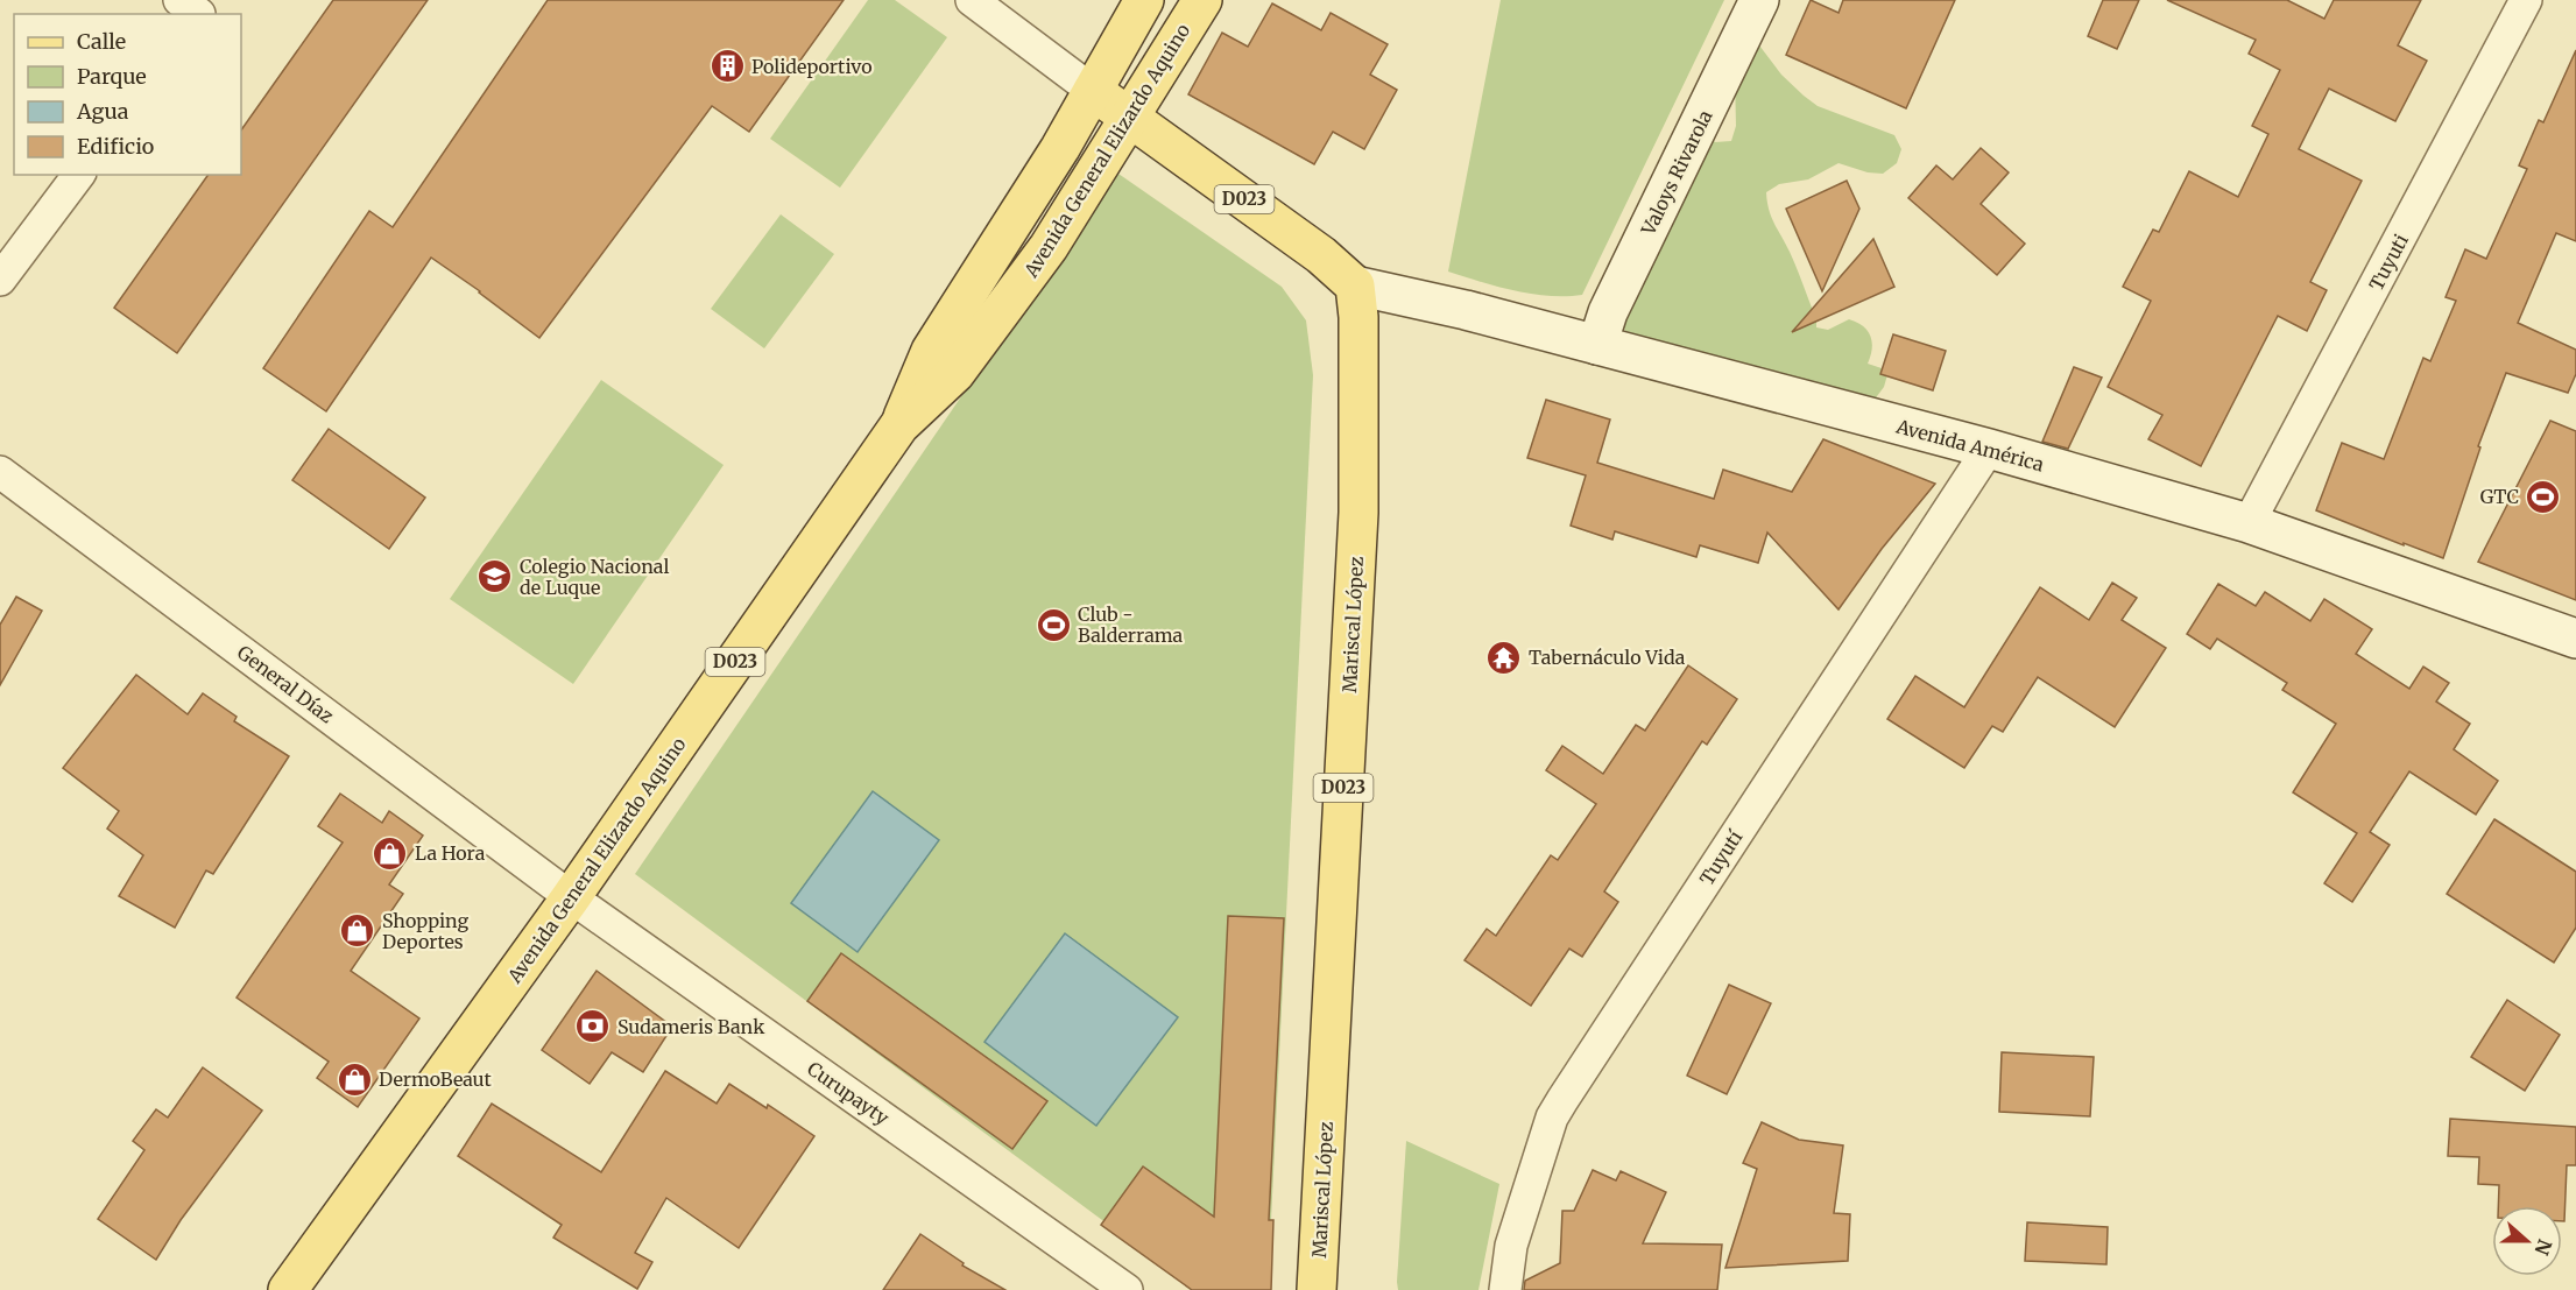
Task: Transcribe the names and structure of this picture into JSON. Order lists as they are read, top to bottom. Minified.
{"streets":{"main road":["Avenida General Elizardo Aquino","Valoys Rivarola","D023","Avenida América","Mariscal López"],"street":["Tuyuti","General Díaz","Tuyutí","Curupayty"]},"crossings":[["Avenida General Elizardo Aquino","D023"],["Avenida General Elizardo Aquino","General Díaz"],["Avenida General Elizardo Aquino","Curupayty"],["Valoys Rivarola","Avenida América"],["D023","Avenida América"],["D023","Mariscal López"],["Tuyuti","Avenida América"],["Avenida América","Mariscal López"],["Avenida América","Tuyutí"],["General Díaz","Curupayty"]],"places":{"building":["Polideportivo"],"sports":["GTC","Club - Balderrama"],"school or university":["Colegio Nacional de Luque"],"temple":["Tabernáculo Vida"],"shop":["La Hora","Shopping Deportes","DermoBeaut"],"bank":["Sudameris Bank"]},"legend":["Calle","Parque","Agua","Edificio"],"north":"right"}
